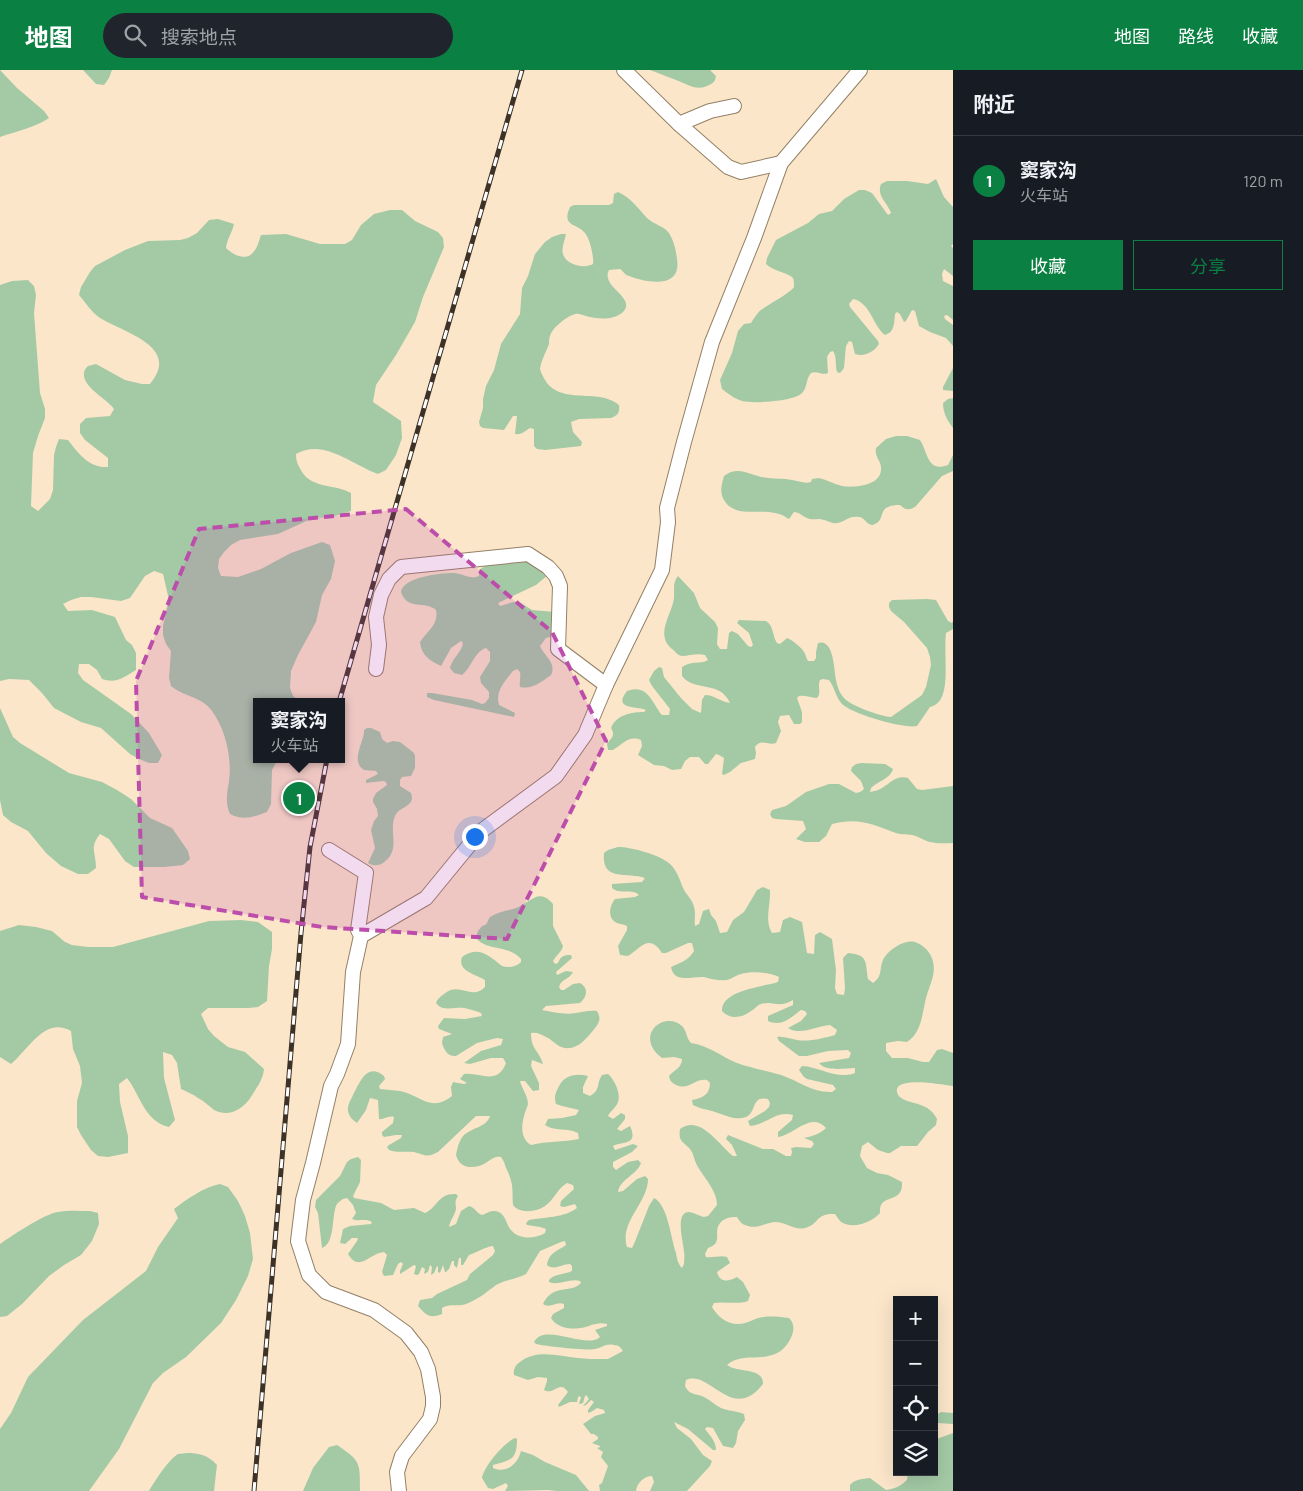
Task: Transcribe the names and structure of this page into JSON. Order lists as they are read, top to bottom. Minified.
{"page":{"header":"地图","search":"搜索地点","nav":["地图","路线","收藏"],"heading":"附近","list":[{"mark":"1","name":"窦家沟","note":"火车站","value":"120 m"}],"buttons":["收藏","分享"],"popup":["窦家沟","火车站"],"pins":"1","map_buttons":["+","−"]}}
